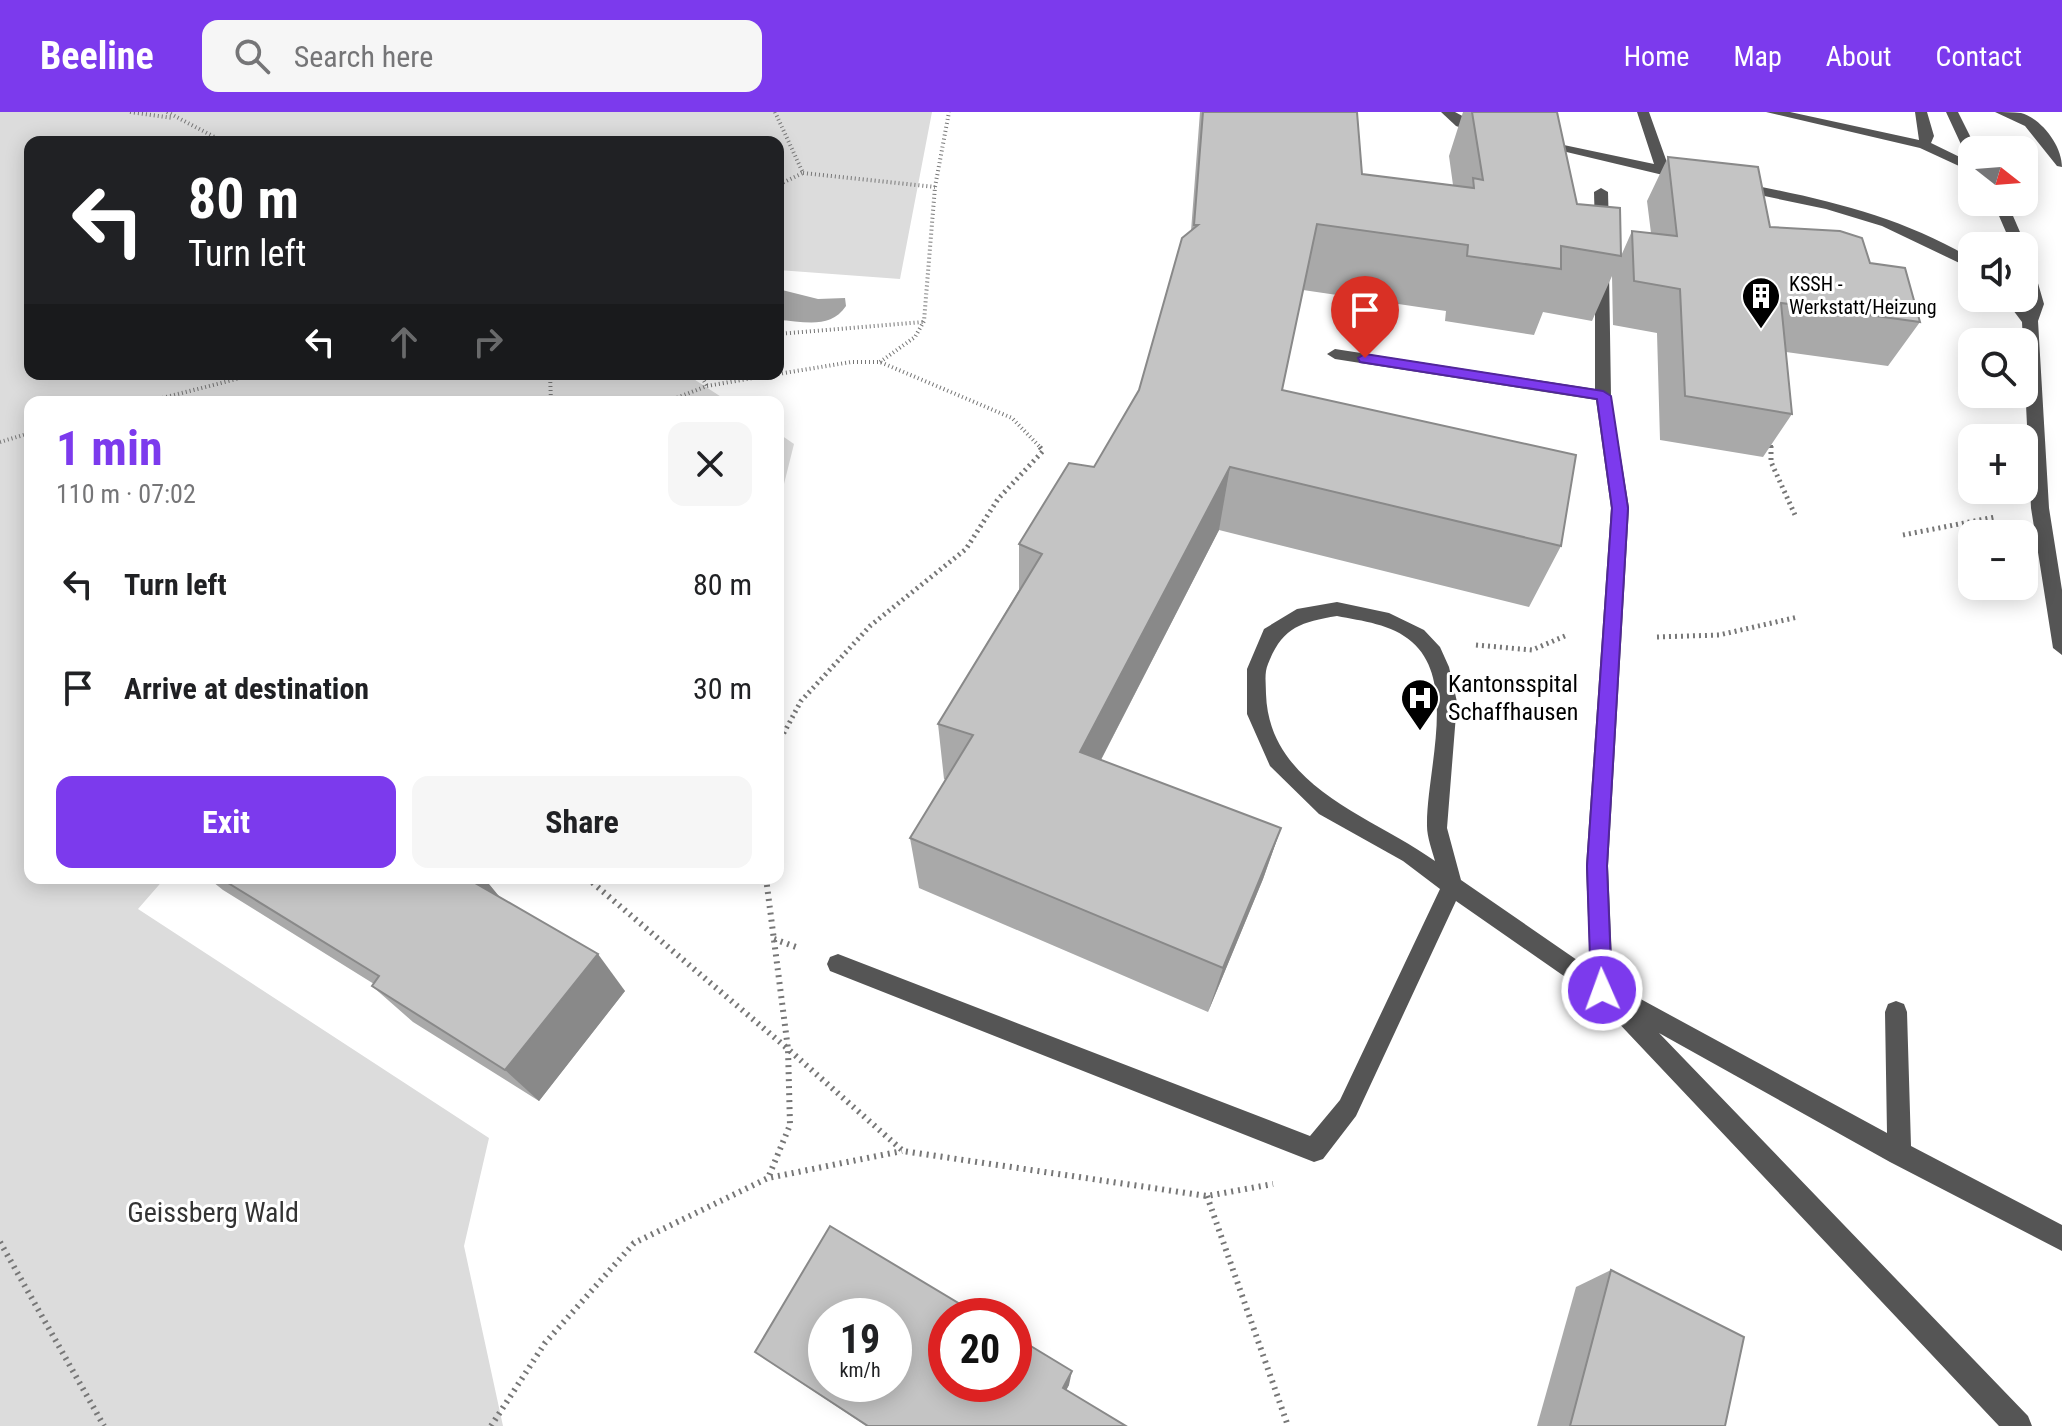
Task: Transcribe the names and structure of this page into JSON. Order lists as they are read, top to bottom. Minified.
{"parks":["Geissberg Wald"],"places":{"building":["KSSH - Werkstatt/Heizung"],"hospital":["Kantonsspital Schaffhausen"]},"north":"right","page":{"header":"Beeline","search":"Search here","nav":["Home","Map","About","Contact"],"map_buttons":["+","−"],"turn":["80 m","Turn left"],"heading":["1 min","110 m · 07:02"],"list":[{"name":"Turn left","value":"80 m"},{"name":"Arrive at destination","value":"30 m"}],"buttons":["Exit","Share"],"speed":"19 km/h","limit":"20"}}
